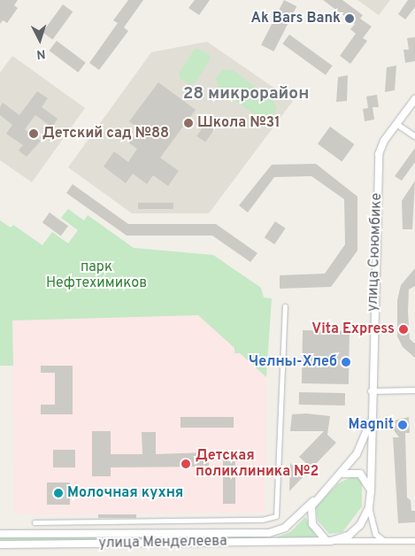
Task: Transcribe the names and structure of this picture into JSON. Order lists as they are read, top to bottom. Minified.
{"streets":{"street":["улица Сююмбике","улица Менделеева"]},"crossings":[["улица Сююмбике","улица Менделеева"]],"districts":["28 микрорайон"],"parks":["парк Нефтехимиков"],"places":["Ak Bars Bank","Школа №31","Детский сад №88","Vita Express","Челны-Хлеб","Magnit","Детская поликлиника №2","Молочная кухня"],"north":"bottom"}
